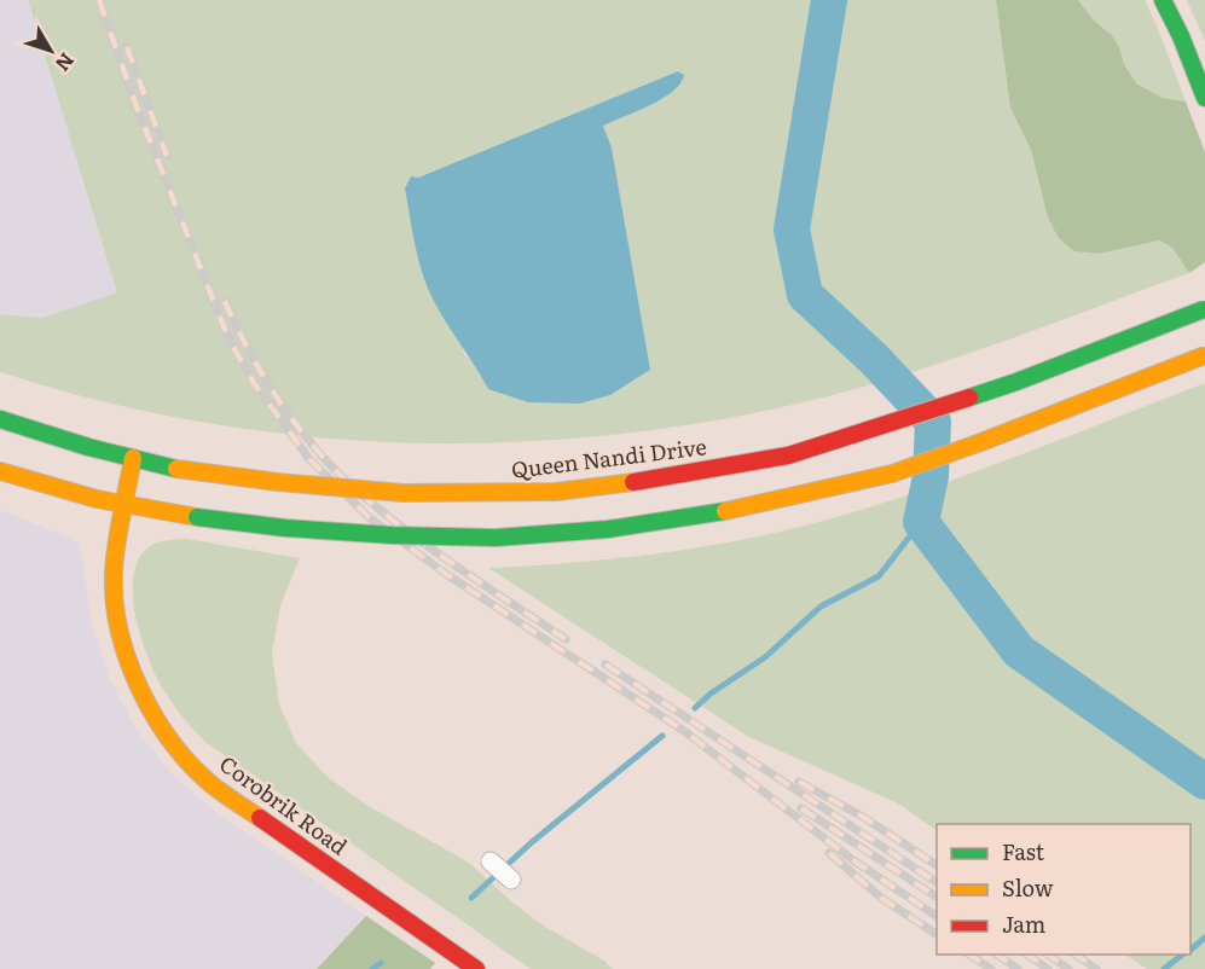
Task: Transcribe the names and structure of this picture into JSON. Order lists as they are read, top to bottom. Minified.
{"streets":{"main road":["Queen Nandi Drive","Corobrik Road"]},"crossings":[["Queen Nandi Drive","Corobrik Road"]],"legend":["Fast","Slow","Jam"],"north":"bottom right"}
